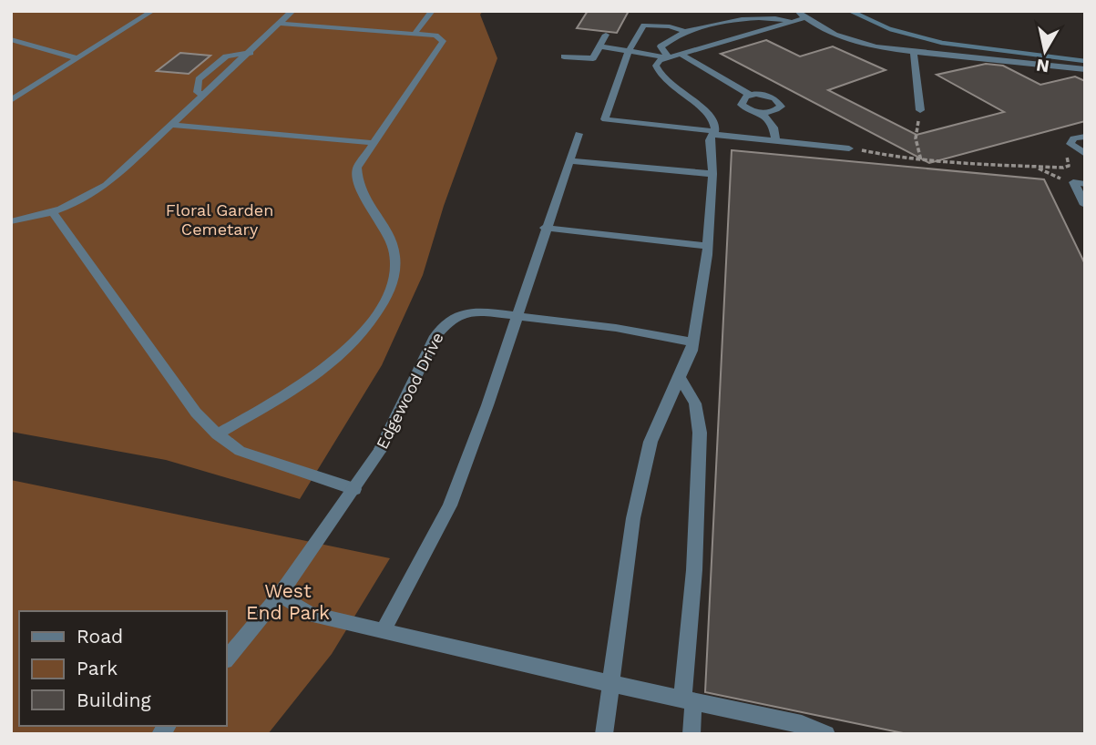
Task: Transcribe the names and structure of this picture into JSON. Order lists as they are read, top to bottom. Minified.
{"streets":{"street":["Edgewood Drive"]},"parks":["Floral Garden Cemetary","West End Park"],"legend":["Road","Park","Building"],"north":"bottom"}
